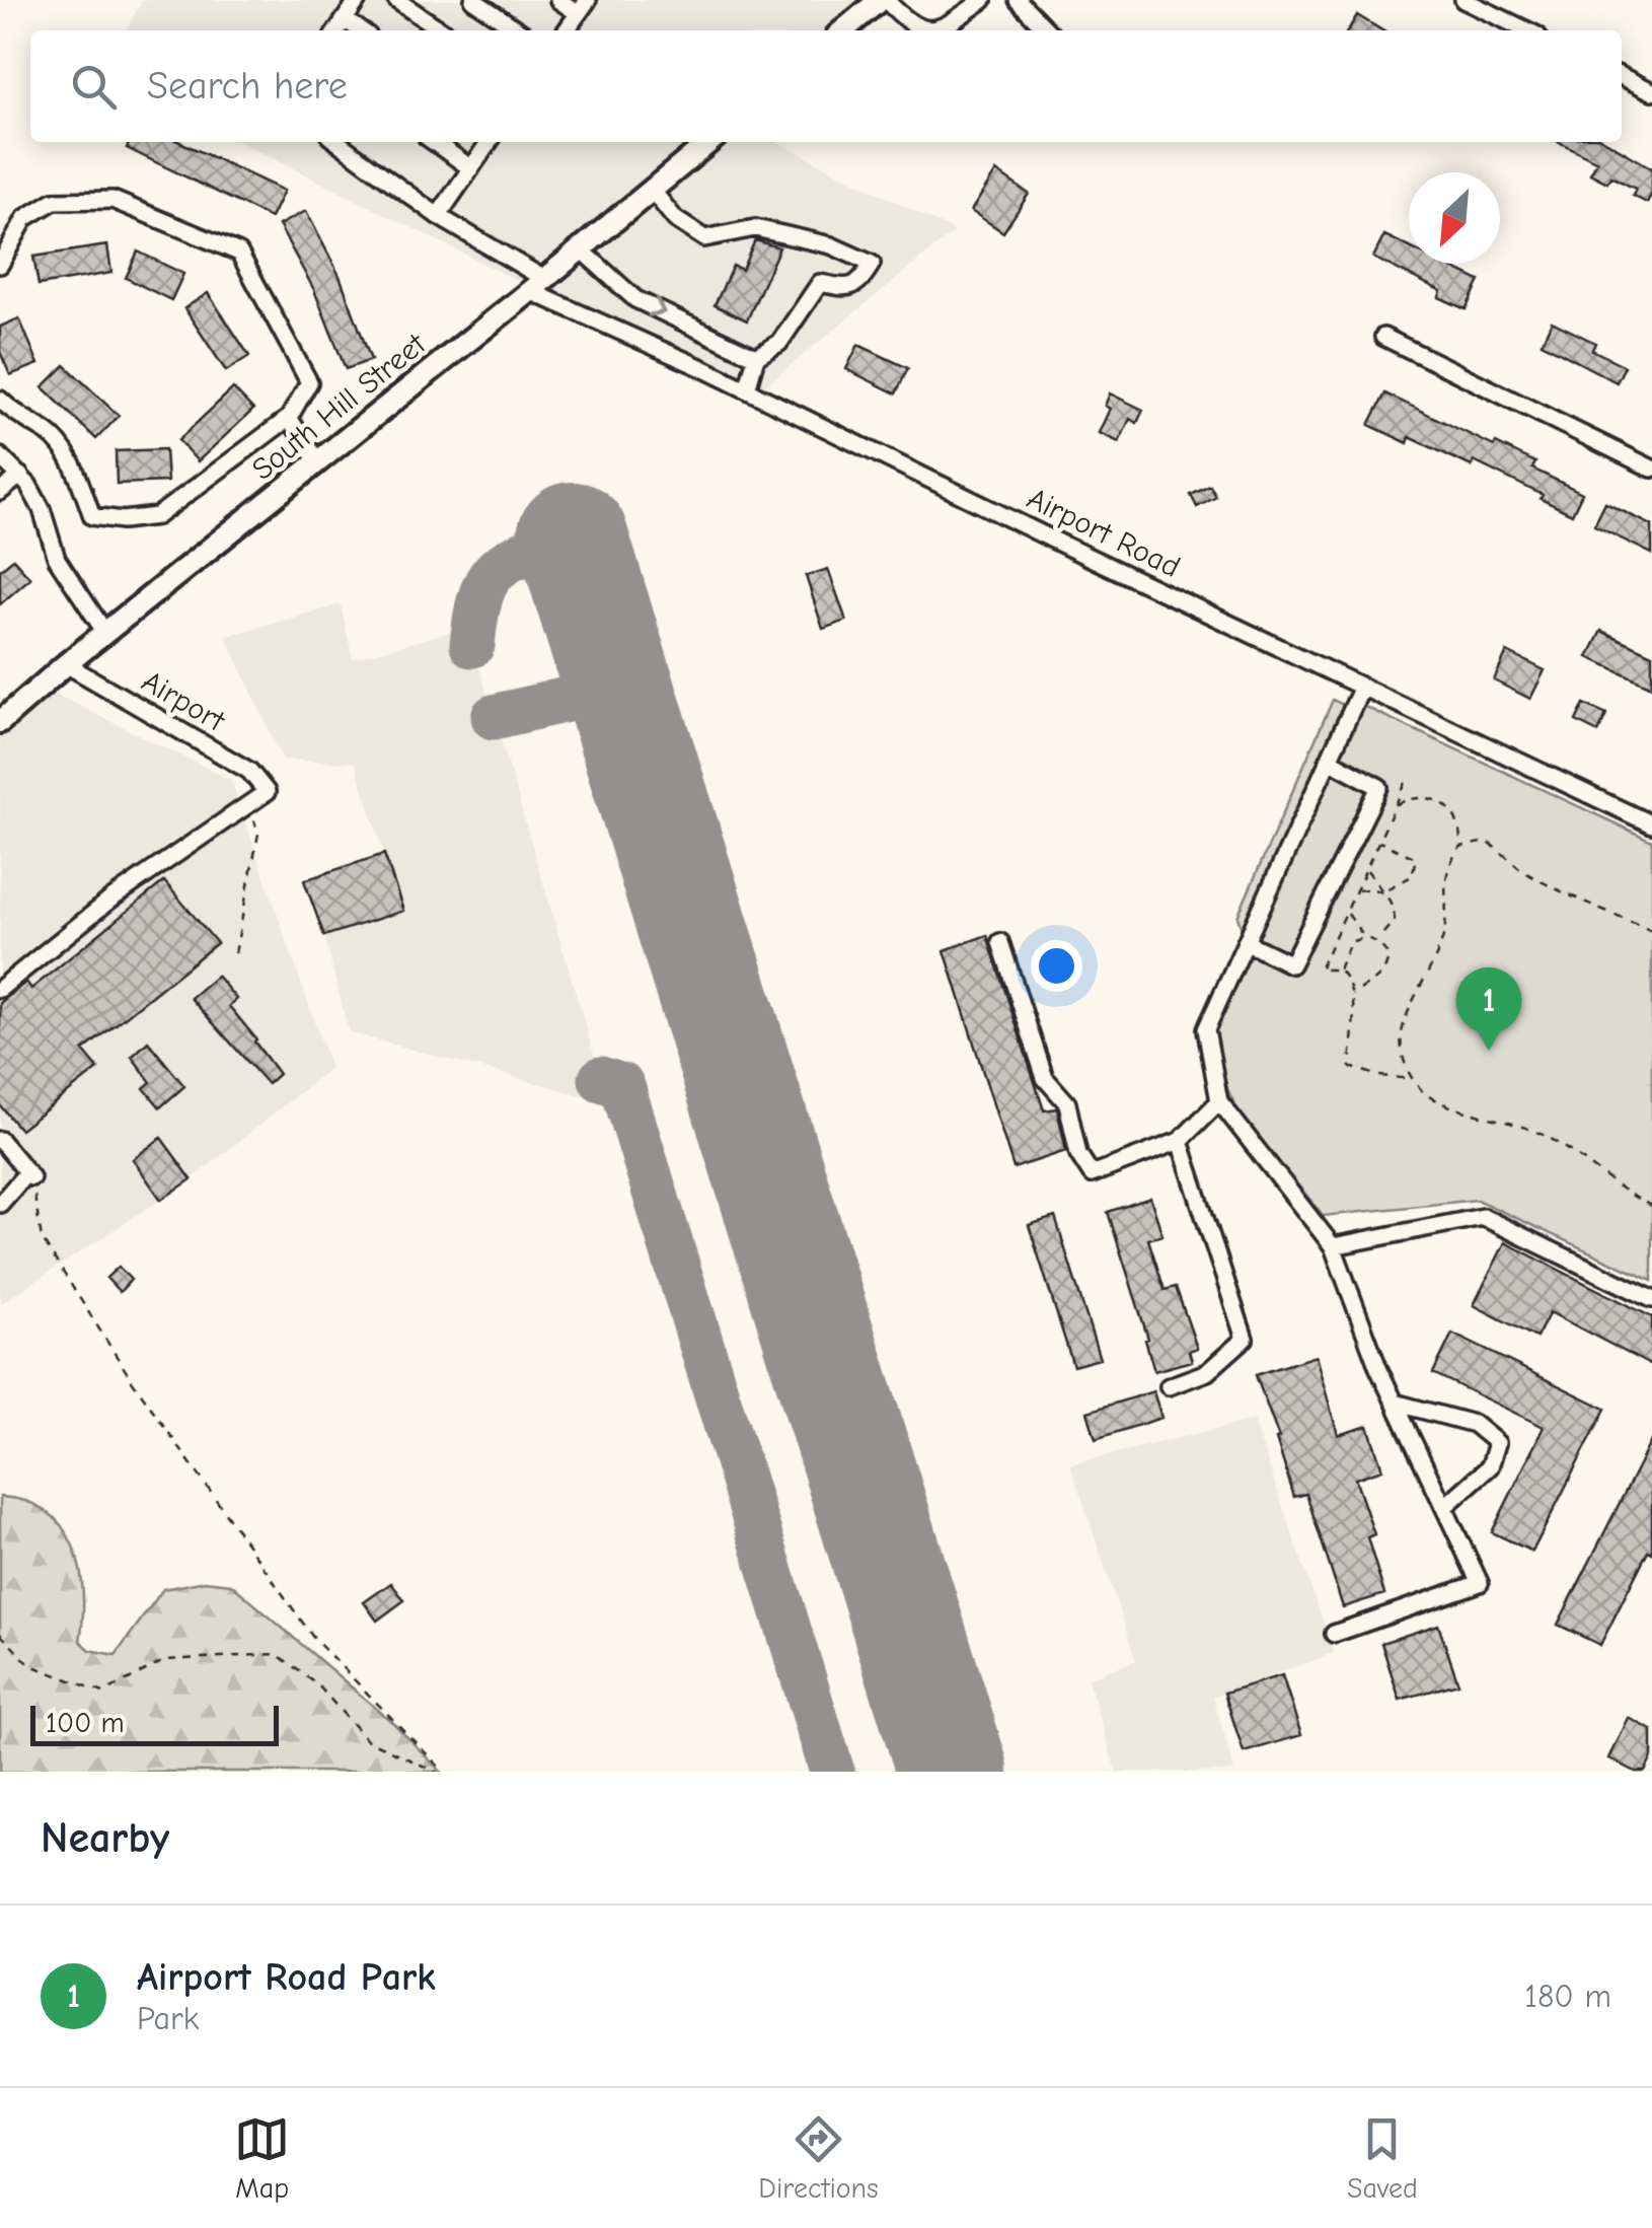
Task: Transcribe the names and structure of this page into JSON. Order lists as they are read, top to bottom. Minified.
{"streets":{"main road":["South Hill Street"],"street":["Airport Road","Airport"]},"crossings":[["South Hill Street","Airport Road"],["South Hill Street","Airport"]],"scale_bar":"100 m","north":"bottom left","page":{"search":"Search here","pins":"1","scale":"100 m","heading":"Nearby","list":[{"mark":"1","name":"Airport Road Park","note":"Park","value":"180 m"}],"nav":["Map","Directions","Saved"]}}
